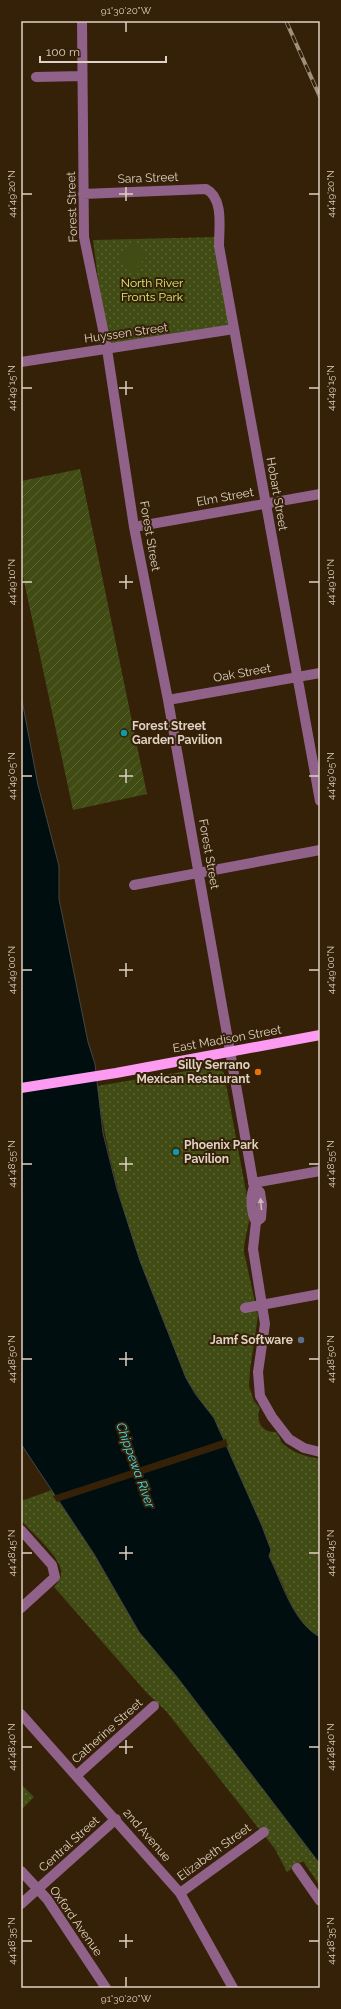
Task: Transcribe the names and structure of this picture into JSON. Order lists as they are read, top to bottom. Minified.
{"streets":{"main road":["East Madison Street"],"street":["Sara Street","Forest Street","Huyssen Street","Hobart Street","Elm Street","Oak Street","Catherine Street","2nd Avenue","Central Street","Elizabeth Street","Oxford Avenue"]},"crossings":[["Sara Street","Forest Street"],["Sara Street","Hobart Street"],["Forest Street","Huyssen Street"],["Forest Street","Elm Street"],["Forest Street","Oak Street"],["Forest Street","East Madison Street"],["Huyssen Street","Hobart Street"],["Hobart Street","Elm Street"],["Hobart Street","Oak Street"],["Catherine Street","2nd Avenue"],["2nd Avenue","Central Street"],["2nd Avenue","Elizabeth Street"],["Central Street","Oxford Avenue"]],"water":["Chippewa River"],"parks":["North River Fronts Park"],"places":["Forest Street Garden Pavilion","Silly Serrano Mexican Restaurant","Phoenix Park Pavilion","Jamf Software"],"scale_bar":"100 m","coordinates":["91°30'20\"W","44°49'20\"N","44°49'15\"N","44°49'10\"N","44°49'05\"N","44°49'00\"N","44°48'55\"N","44°48'50\"N","44°48'45\"N","44°48'40\"N","44°48'35\"N"]}
